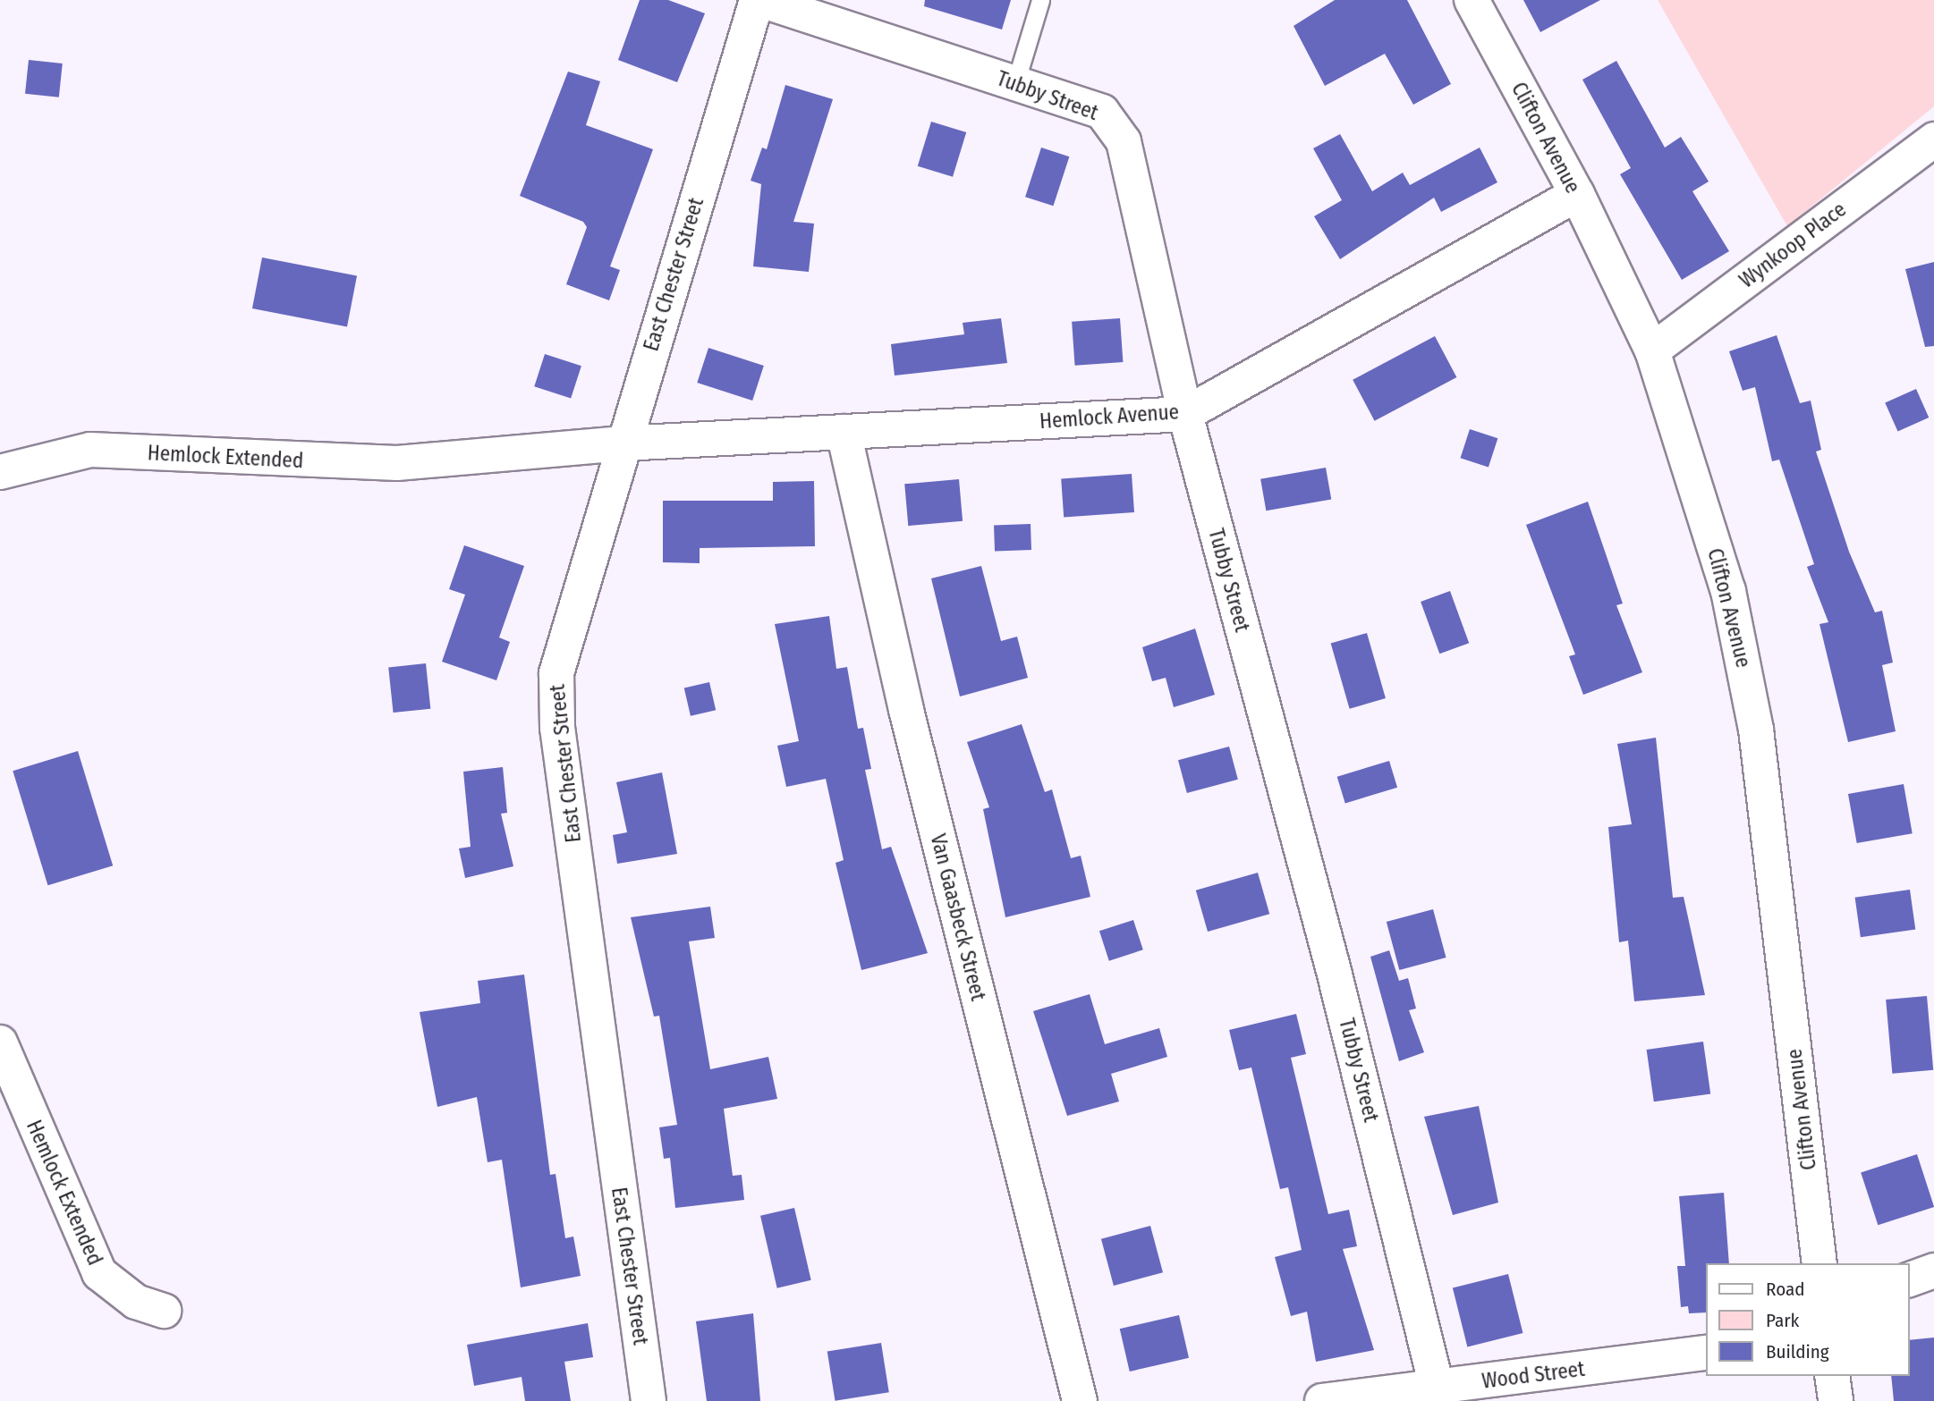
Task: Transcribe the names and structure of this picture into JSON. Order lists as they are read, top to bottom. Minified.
{"streets":{"street":["Tubby Street","Clifton Avenue","Wynkoop Place","East Chester Street","Hemlock Avenue","Hemlock Extended","Van Gaasbeck Street","Wood Street"]},"crossings":[["Tubby Street","East Chester Street"],["Tubby Street","Hemlock Avenue"],["Tubby Street","Wood Street"],["Clifton Avenue","Wynkoop Place"],["Clifton Avenue","Hemlock Avenue"],["East Chester Street","Hemlock Avenue"],["East Chester Street","Hemlock Extended"],["Hemlock Avenue","Hemlock Extended"],["Hemlock Avenue","Van Gaasbeck Street"]],"legend":["Road","Park","Building"]}
